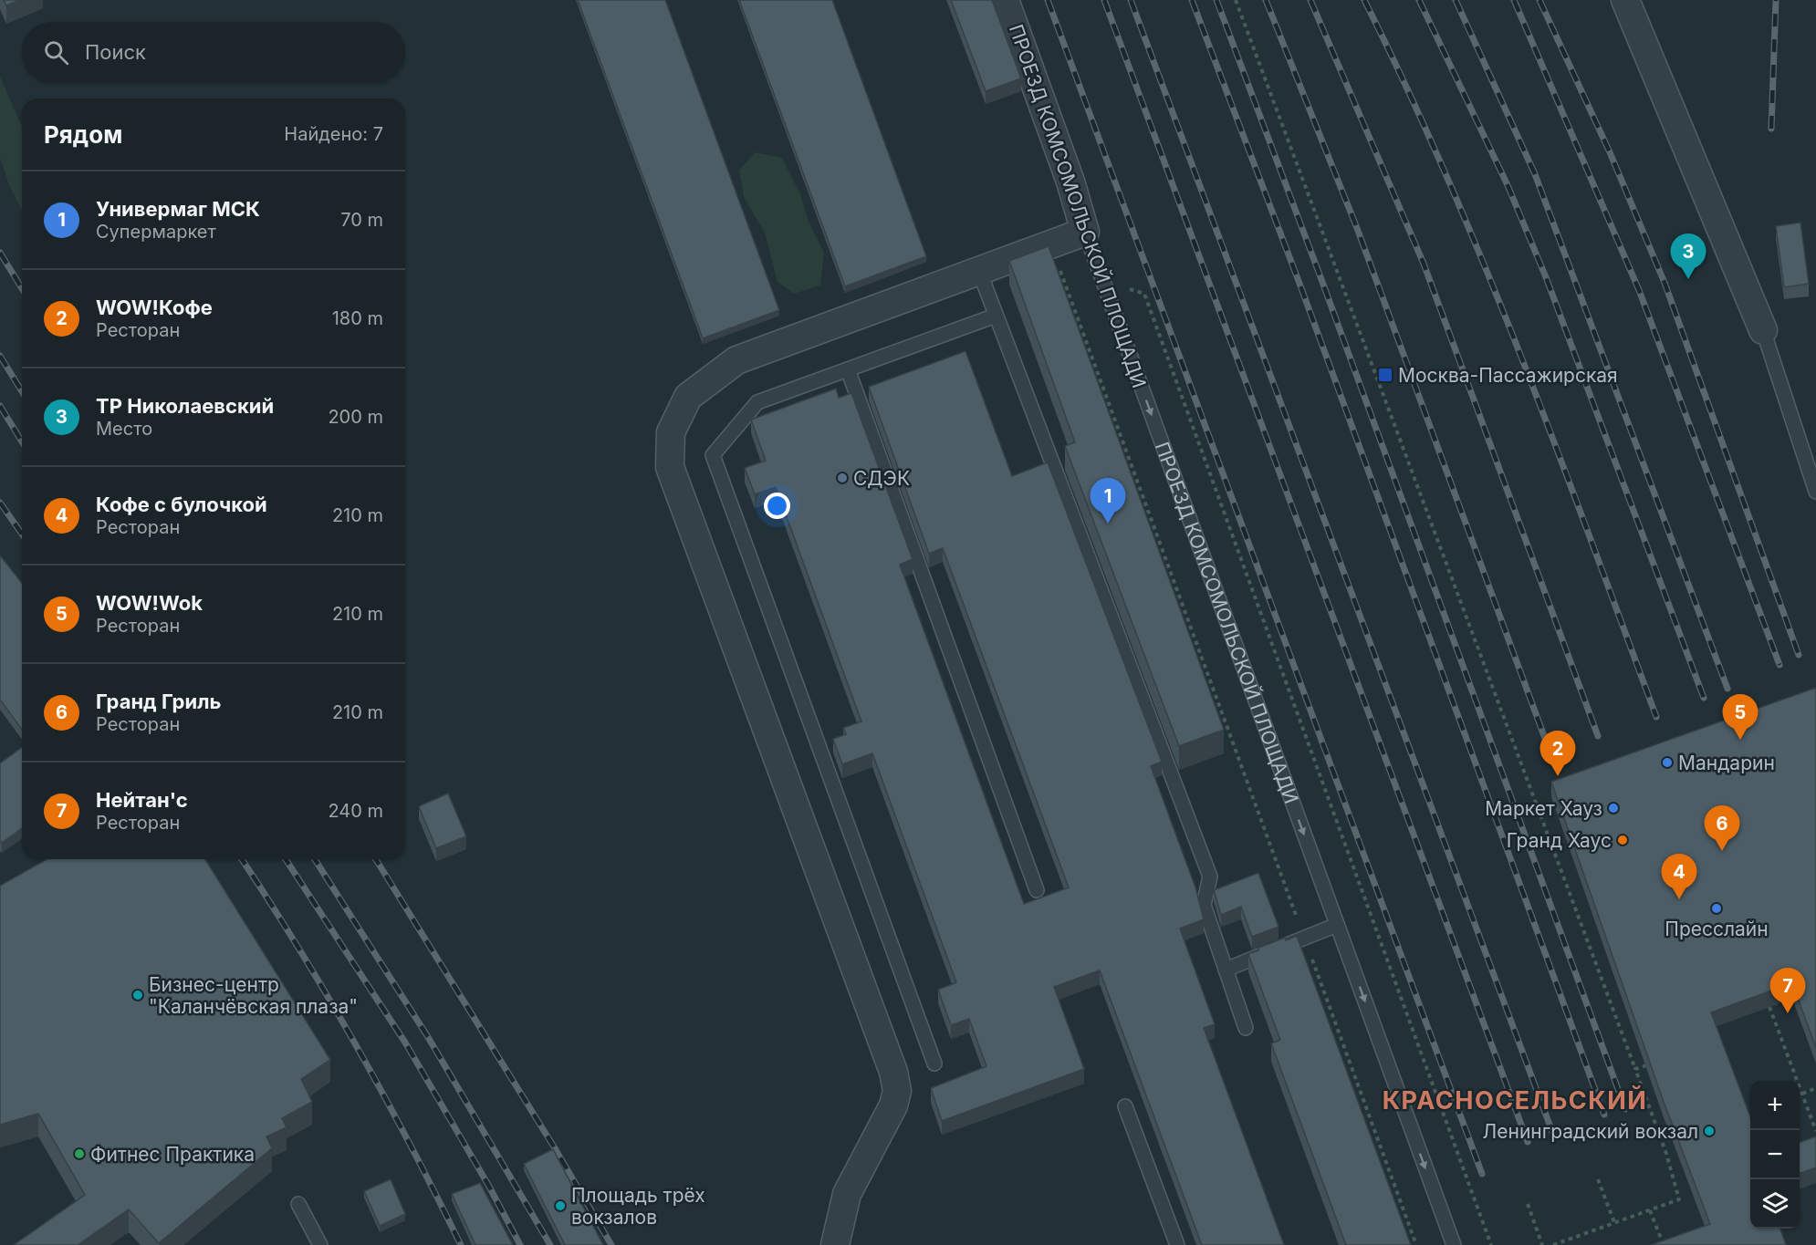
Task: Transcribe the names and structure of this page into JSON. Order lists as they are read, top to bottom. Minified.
{"streets":{"street":["ПРОЕЗД КОМСОМОЛЬСКОЙ ПЛОЩАДИ"]},"one_way":["ПРОЕЗД КОМСОМОЛЬСКОЙ ПЛОЩАДИ"],"districts":["КРАСНОСЕЛЬСКИЙ"],"places":{"transit":["Москва-Пассажирская"],"other":["СДЭК","Мандарин","Маркет Хауз","Гранд Хаус","Пресслайн","Бизнес-центр \"Каланчёвская плаза\"","Ленинградский вокзал","Фитнес Практика","Площадь трёх вокзалов"]},"page":{"search":"Поиск","heading":["Рядом","Найдено: 7"],"list":[{"mark":"1","name":"Универмаг МСК","note":"Супермаркет","value":"70 m"},{"mark":"2","name":"WOW!Кофе","note":"Ресторан","value":"180 m"},{"mark":"3","name":"ТР Николаевский","note":"Место","value":"200 m"},{"mark":"4","name":"Кофе с булочкой","note":"Ресторан","value":"210 m"},{"mark":"5","name":"WOW!Wok","note":"Ресторан","value":"210 m"},{"mark":"6","name":"Гранд Гриль","note":"Ресторан","value":"210 m"},{"mark":"7","name":"Нейтан'с","note":"Ресторан","value":"240 m"}],"pins":["3","1","5","2","6","4","7"],"map_buttons":["+","−"]}}
